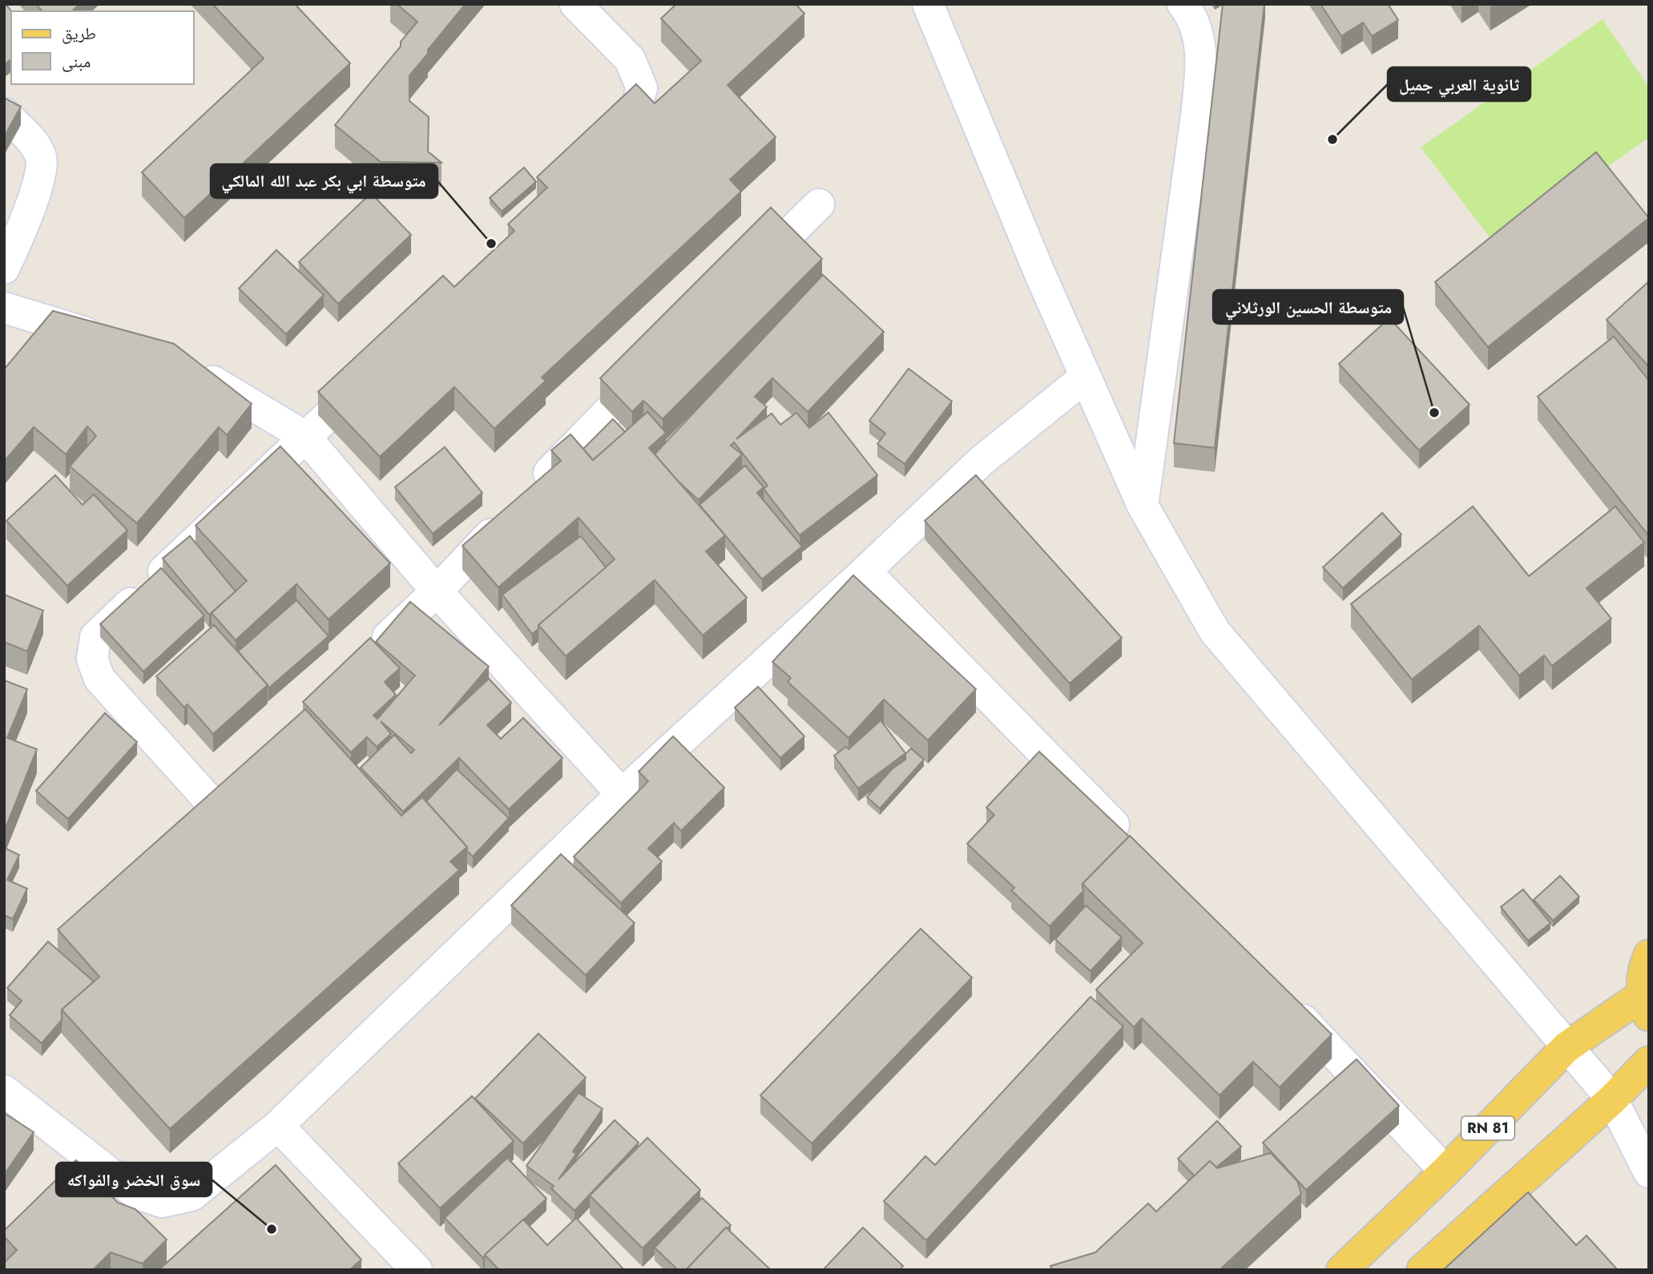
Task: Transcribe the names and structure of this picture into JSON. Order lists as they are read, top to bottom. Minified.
{"streets":{"main road":["RN 81"]},"places":["ثانوية العربي جميل","متوسطة ابي بكر عبد الله المالكي","متوسطة الحسين الورثلاني","سوق الخضر والفواكه"],"legend":["طريق","مبنى"]}
